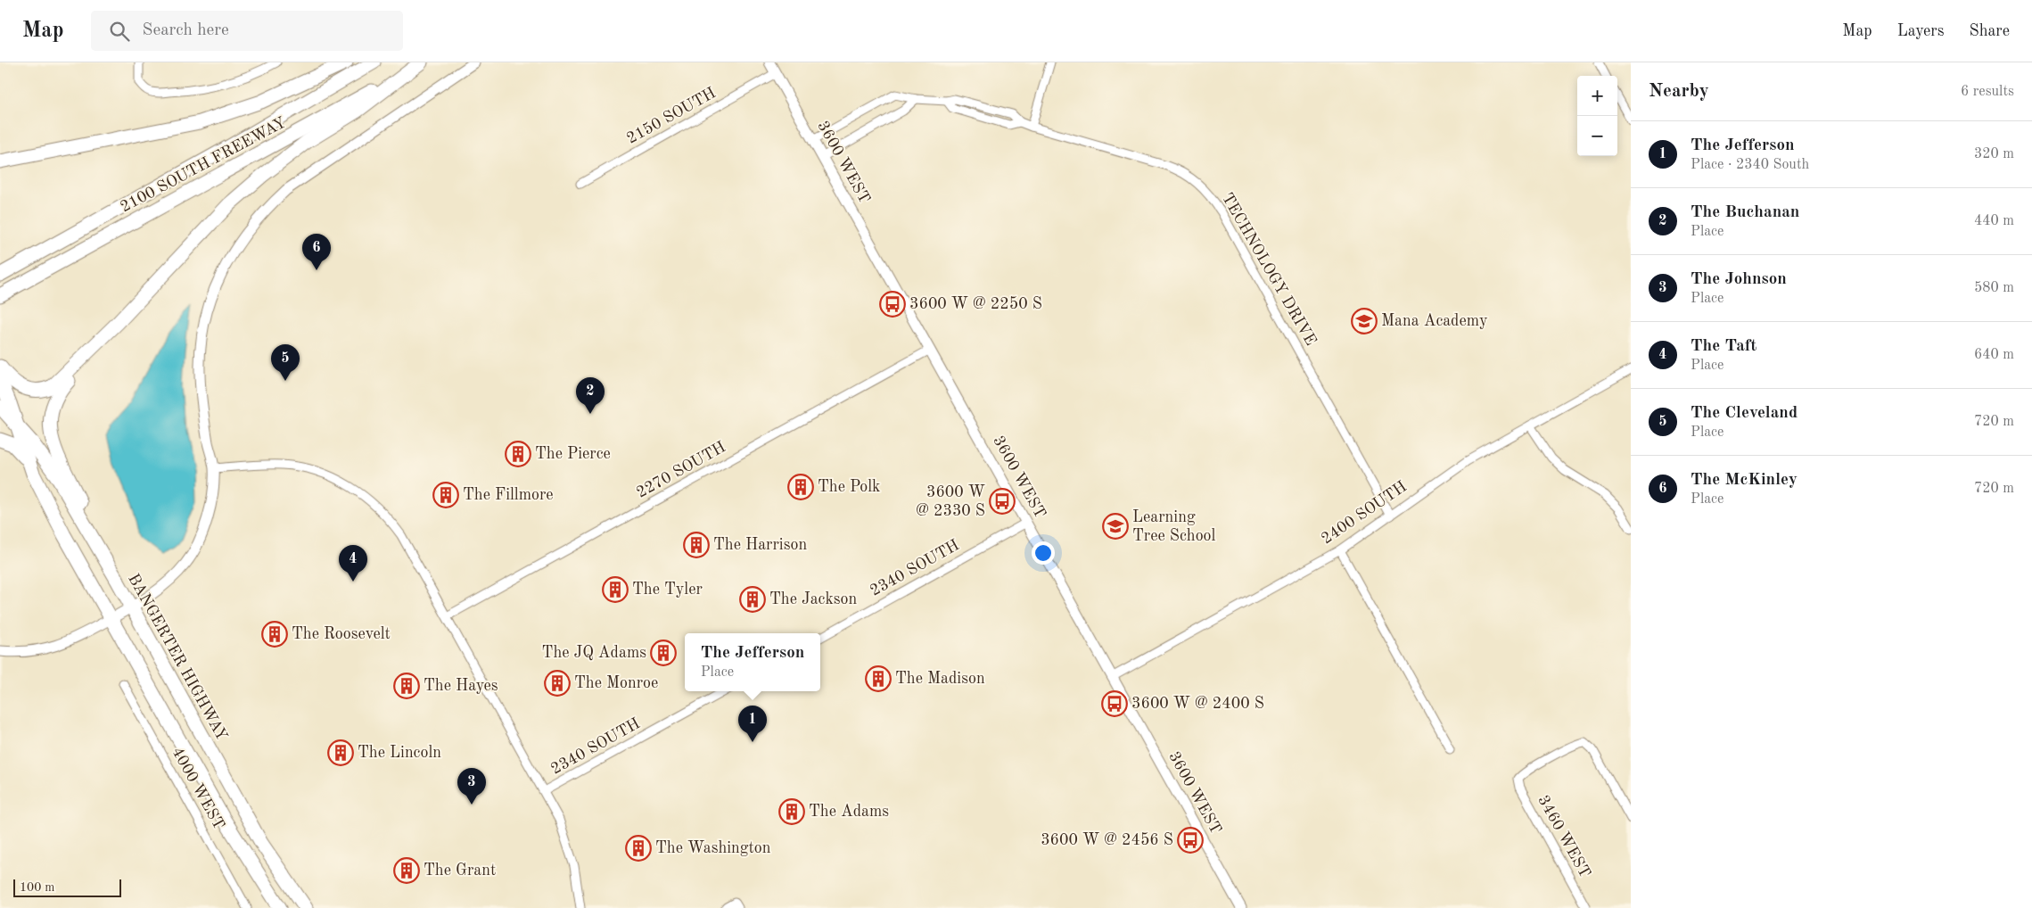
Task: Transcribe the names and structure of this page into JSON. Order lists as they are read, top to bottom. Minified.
{"streets":{"highway":["2100 SOUTH FREEWAY","BANGERTER HIGHWAY"],"street":["2150 SOUTH","3600 WEST","TECHNOLOGY DRIVE","2270 SOUTH","2400 SOUTH","2340 SOUTH","4000 WEST","3460 WEST"]},"crossings":[["2150 SOUTH","3600 WEST"],["3600 WEST","TECHNOLOGY DRIVE"],["3600 WEST","2270 SOUTH"],["3600 WEST","2400 SOUTH"],["3600 WEST","2340 SOUTH"],["TECHNOLOGY DRIVE","2400 SOUTH"]],"places":{"bus stop":["3600 W @ 2250 S","3600 W @ 2330 S","3600 W @ 2400 S","3600 W @ 2456 S"],"school or university":["Mana Academy","Learning Tree School"],"building":["The Pierce","The Polk","The Fillmore","The Harrison","The Tyler","The Jackson","The Roosevelt","The JQ Adams","The Madison","The Monroe","The Hayes","The Lincoln","The Adams","The Washington","The Grant"]},"scale_bar":"100 m","page":{"header":"Map","search":"Search here","nav":["Map","Layers","Share"],"heading":["Nearby","6 results"],"map_buttons":["+","−"],"list":[{"mark":"1","name":"The Jefferson","note":"Place · 2340 South","value":"320 m"},{"mark":"2","name":"The Buchanan","note":"Place","value":"440 m"},{"mark":"3","name":"The Johnson","note":"Place","value":"580 m"},{"mark":"4","name":"The Taft","note":"Place","value":"640 m"},{"mark":"5","name":"The Cleveland","note":"Place","value":"720 m"},{"mark":"6","name":"The McKinley","note":"Place","value":"720 m"}],"pins":["6","5","2","4","1","3"],"popup":["The Jefferson","Place"],"scale":"100 m"}}
